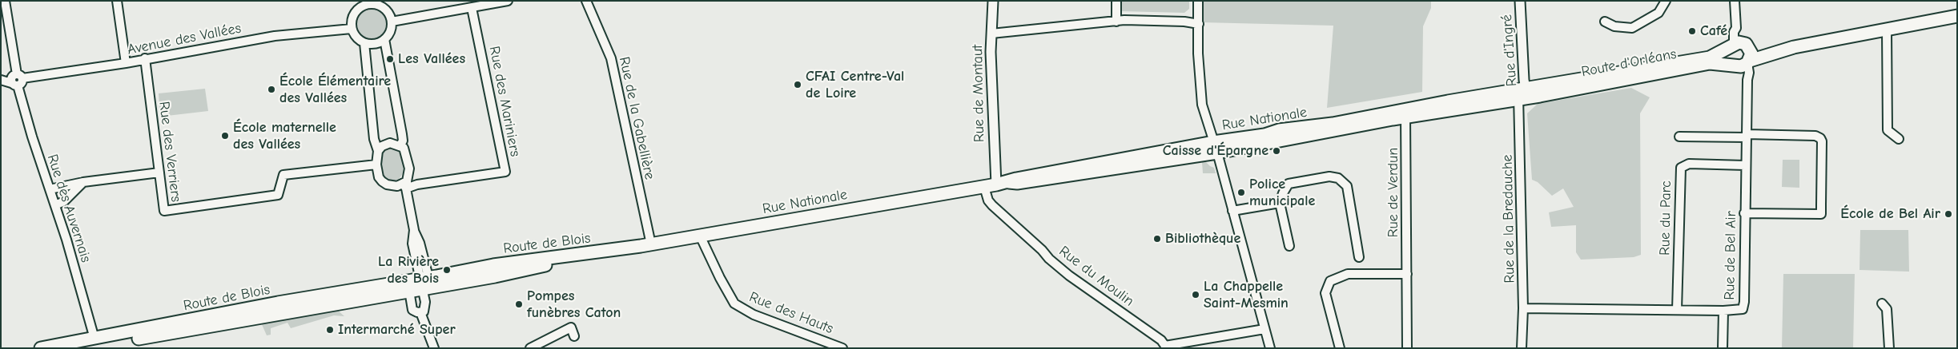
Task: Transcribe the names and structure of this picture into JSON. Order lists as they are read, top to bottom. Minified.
{"streets":{"main road":["Route d'Orléans","Rue Nationale","Route de Blois"],"street":["Avenue des Vallées","Rue d'Ingré","Rue de Montaut","Rue des Mariniers","Rue de la Gabellière","Rue des Verriers","Rue de Verdun","Rue des Auvernais","Rue du Parc","Rue de la Bredauche","Rue de Bel Air","Rue du Moulin","Rue des Hauts"]},"crossings":[["Avenue des Vallées","Rue des Verriers"],["Avenue des Vallées","Rue des Auvernais"],["Rue d'Ingré","Route d'Orléans"],["Rue d'Ingré","Rue Nationale"],["Rue d'Ingré","Rue de la Bredauche"],["Route d'Orléans","Rue Nationale"],["Route d'Orléans","Rue de la Bredauche"],["Route d'Orléans","Rue de Bel Air"],["Rue de Montaut","Rue Nationale"],["Rue de Montaut","Rue du Moulin"],["Rue des Mariniers","Rue des Verriers"],["Rue de la Gabellière","Rue Nationale"],["Rue Nationale","Rue de Verdun"],["Rue Nationale","Rue de la Bredauche"],["Rue Nationale","Route de Blois"],["Rue Nationale","Rue du Moulin"],["Rue Nationale","Rue des Hauts"],["Rue des Auvernais","Route de Blois"],["Rue du Parc","Rue de Bel Air"],["Rue de la Bredauche","Rue de Bel Air"]],"places":["Café","Les Vallées","CFAI Centre-Val de Loire","École Élémentaire des Vallées","École maternelle des Vallées","Caisse d'Épargne","Police municipale","École de Bel Air","Bibliothèque","La Rivière des Bois","La Chappelle Saint-Mesmin","Pompes funèbres Caton","Intermarché Super"]}
